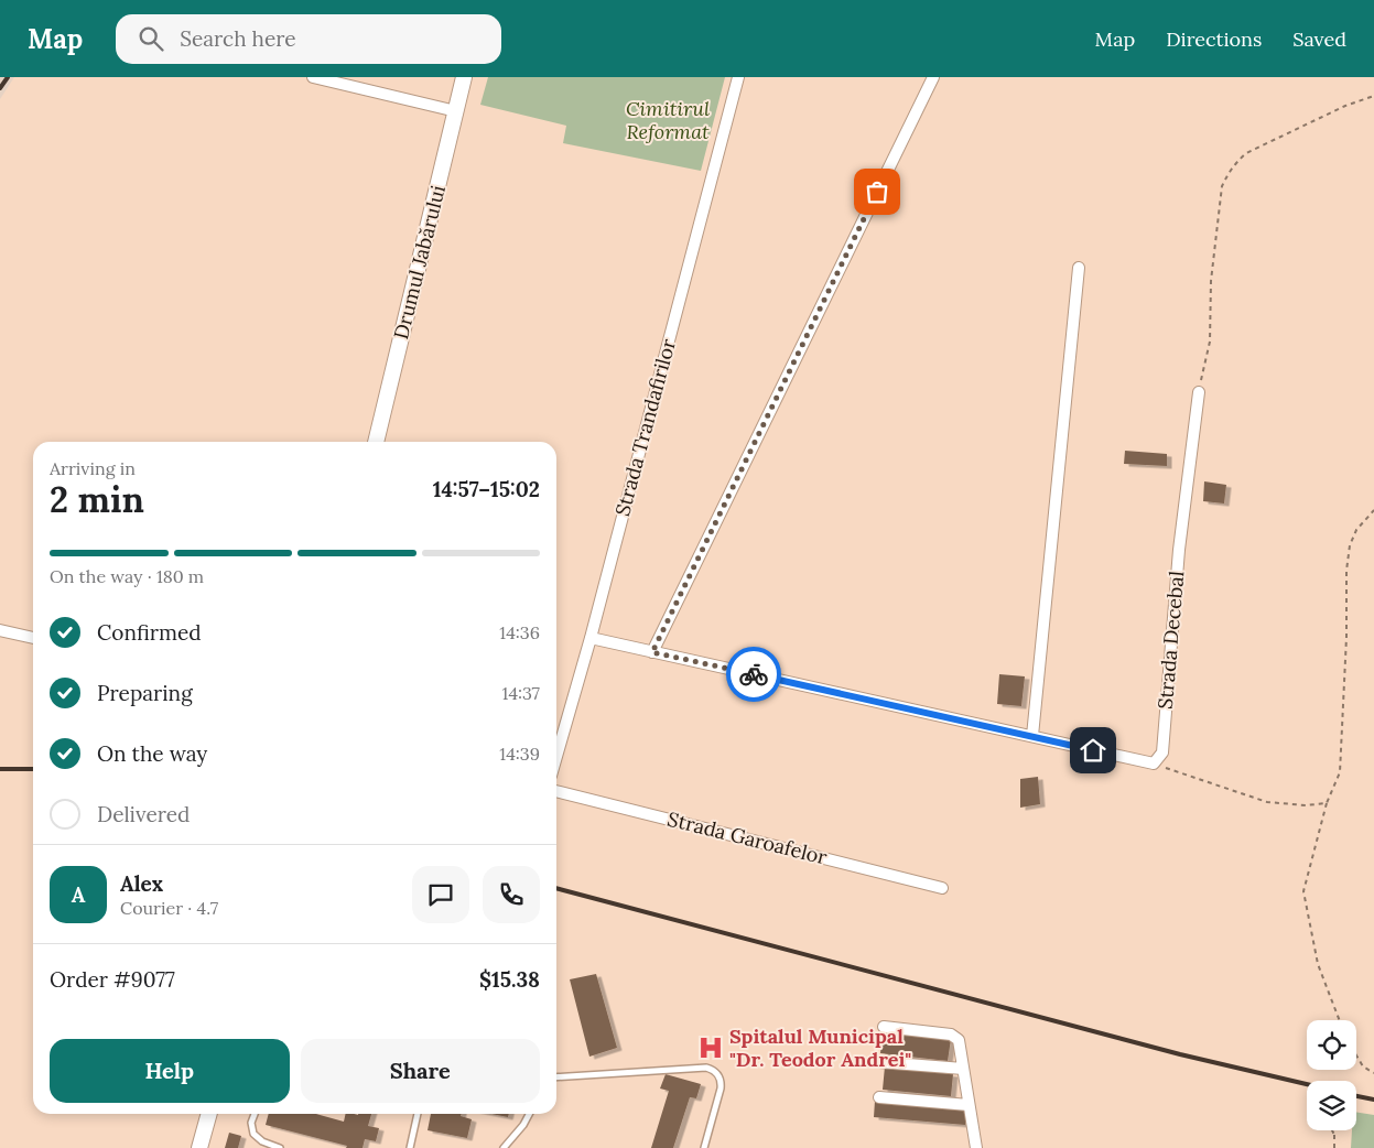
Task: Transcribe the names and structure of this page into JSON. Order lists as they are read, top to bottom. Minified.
{"streets":{"main road":["Drumul Jabărului"],"street":["Strada Trandafirilor","Strada Decebal","Strada Garoafelor"]},"parks":["Cimitirul Reformat"],"places":{"hospital":["Spitalul Municipal \"Dr. Teodor Andrei\""]},"page":{"header":"Map","search":"Search here","nav":["Map","Directions","Saved"],"heading":["2 min","Arriving in","14:57–15:02"],"panel":["Alex","Courier · 4.7","Order #9077","$15.38"],"bar":"On the way · 180 m","list":[["Confirmed","14:36"],["Preparing","14:37"],["On the way","14:39"],"Delivered"],"round":"A","buttons":["Help","Share"]}}
